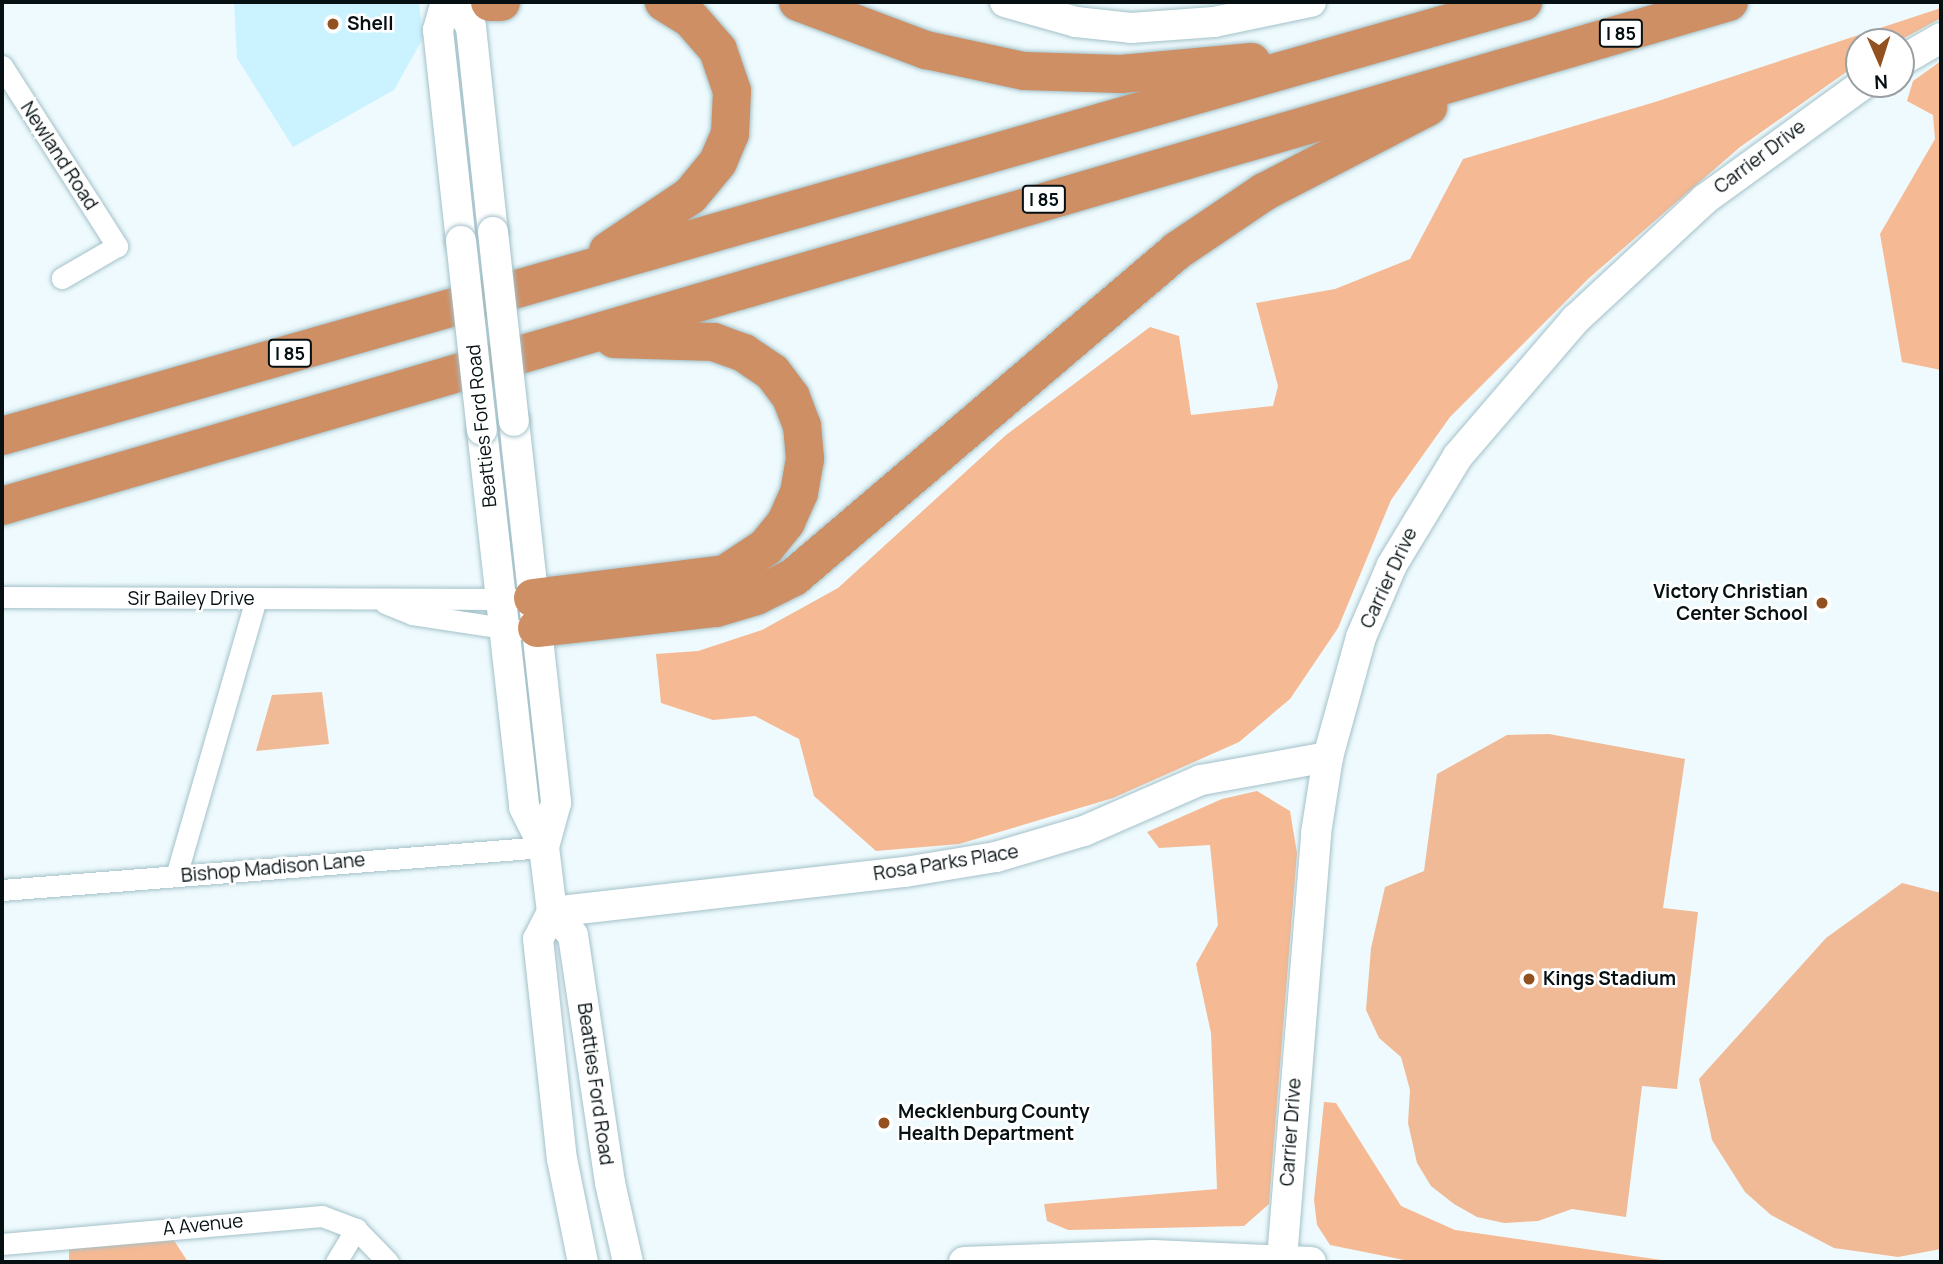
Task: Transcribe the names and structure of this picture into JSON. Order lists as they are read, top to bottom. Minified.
{"streets":{"highway":["I 85"],"street":["Newland Road","Carrier Drive","Beatties Ford Road","Sir Bailey Drive","Rosa Parks Place","Bishop Madison Lane","A Avenue"]},"crossings":[["Carrier Drive","Rosa Parks Place"],["Beatties Ford Road","Sir Bailey Drive"],["Beatties Ford Road","Rosa Parks Place"],["Beatties Ford Road","Bishop Madison Lane"]],"places":["Shell","Victory Christian Center School","Kings Stadium","Mecklenburg County Health Department"],"north":"bottom"}
